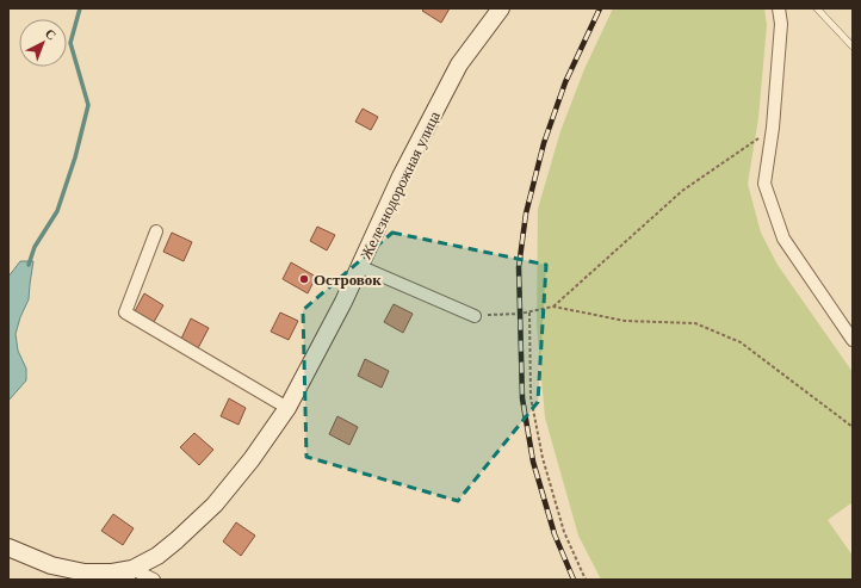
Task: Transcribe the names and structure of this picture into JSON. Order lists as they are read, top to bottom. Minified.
{"streets":{"main road":["Железнодорожная улица"]},"places":["Островок"],"north":"top right"}
